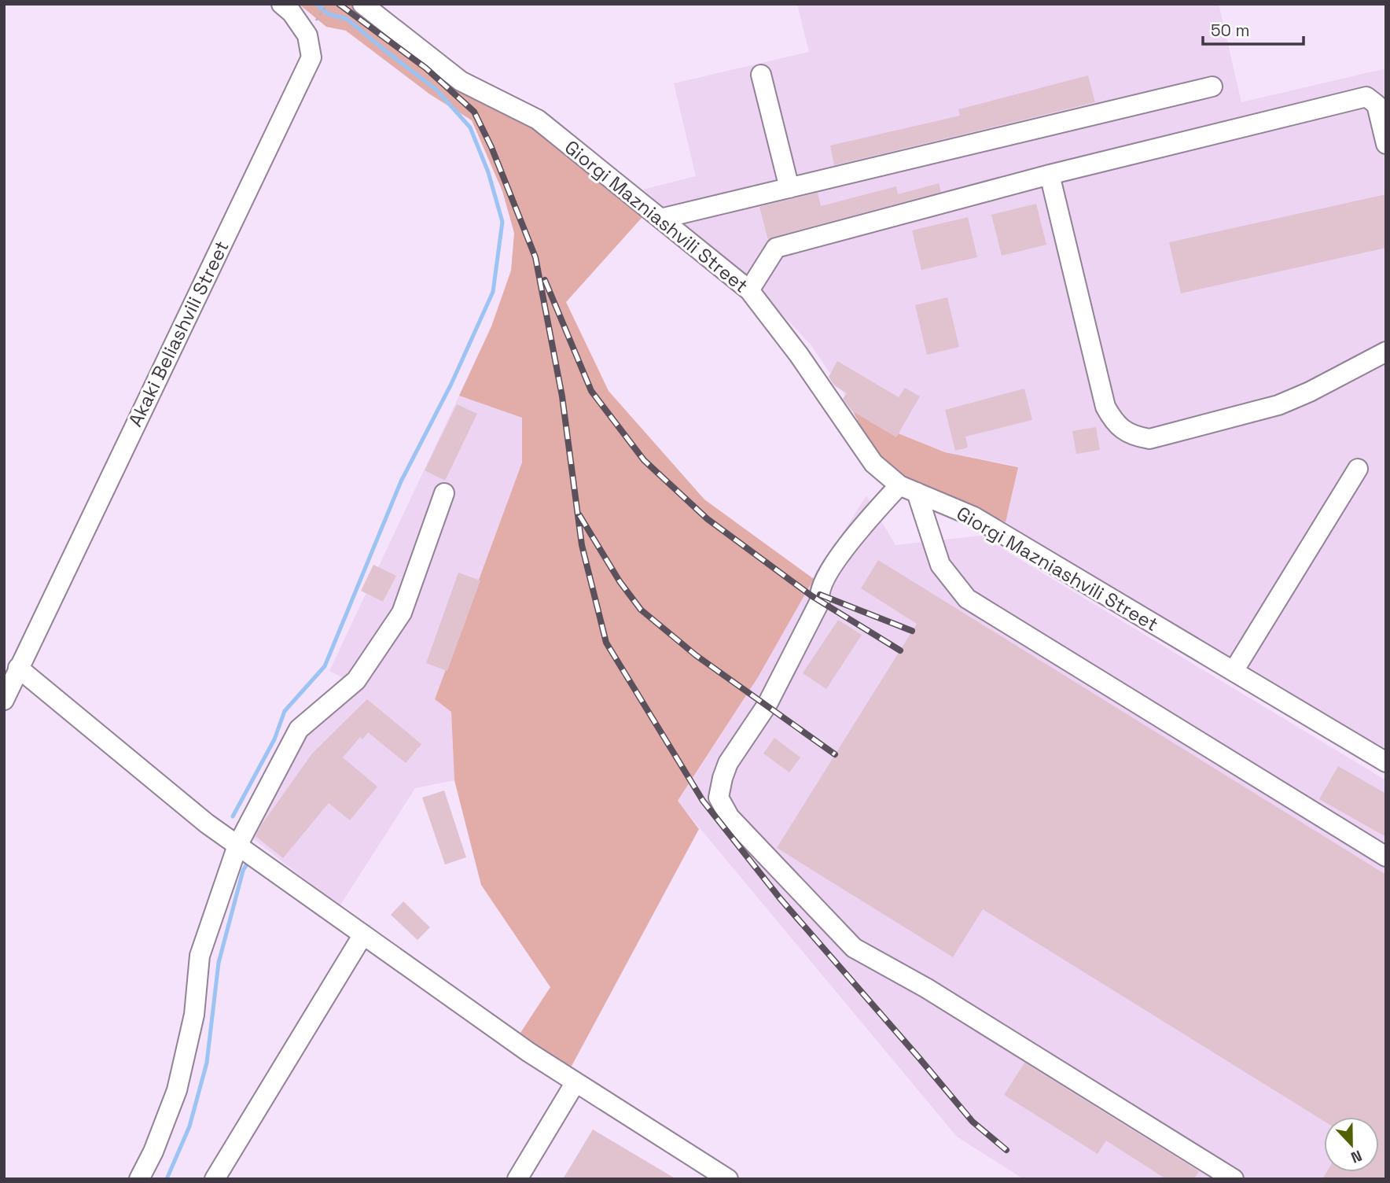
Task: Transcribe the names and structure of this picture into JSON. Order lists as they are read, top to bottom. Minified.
{"streets":{"street":["Giorgi Mazniashvili Street","Akaki Beliashvili Street"]},"scale_bar":"50 m","north":"bottom"}
